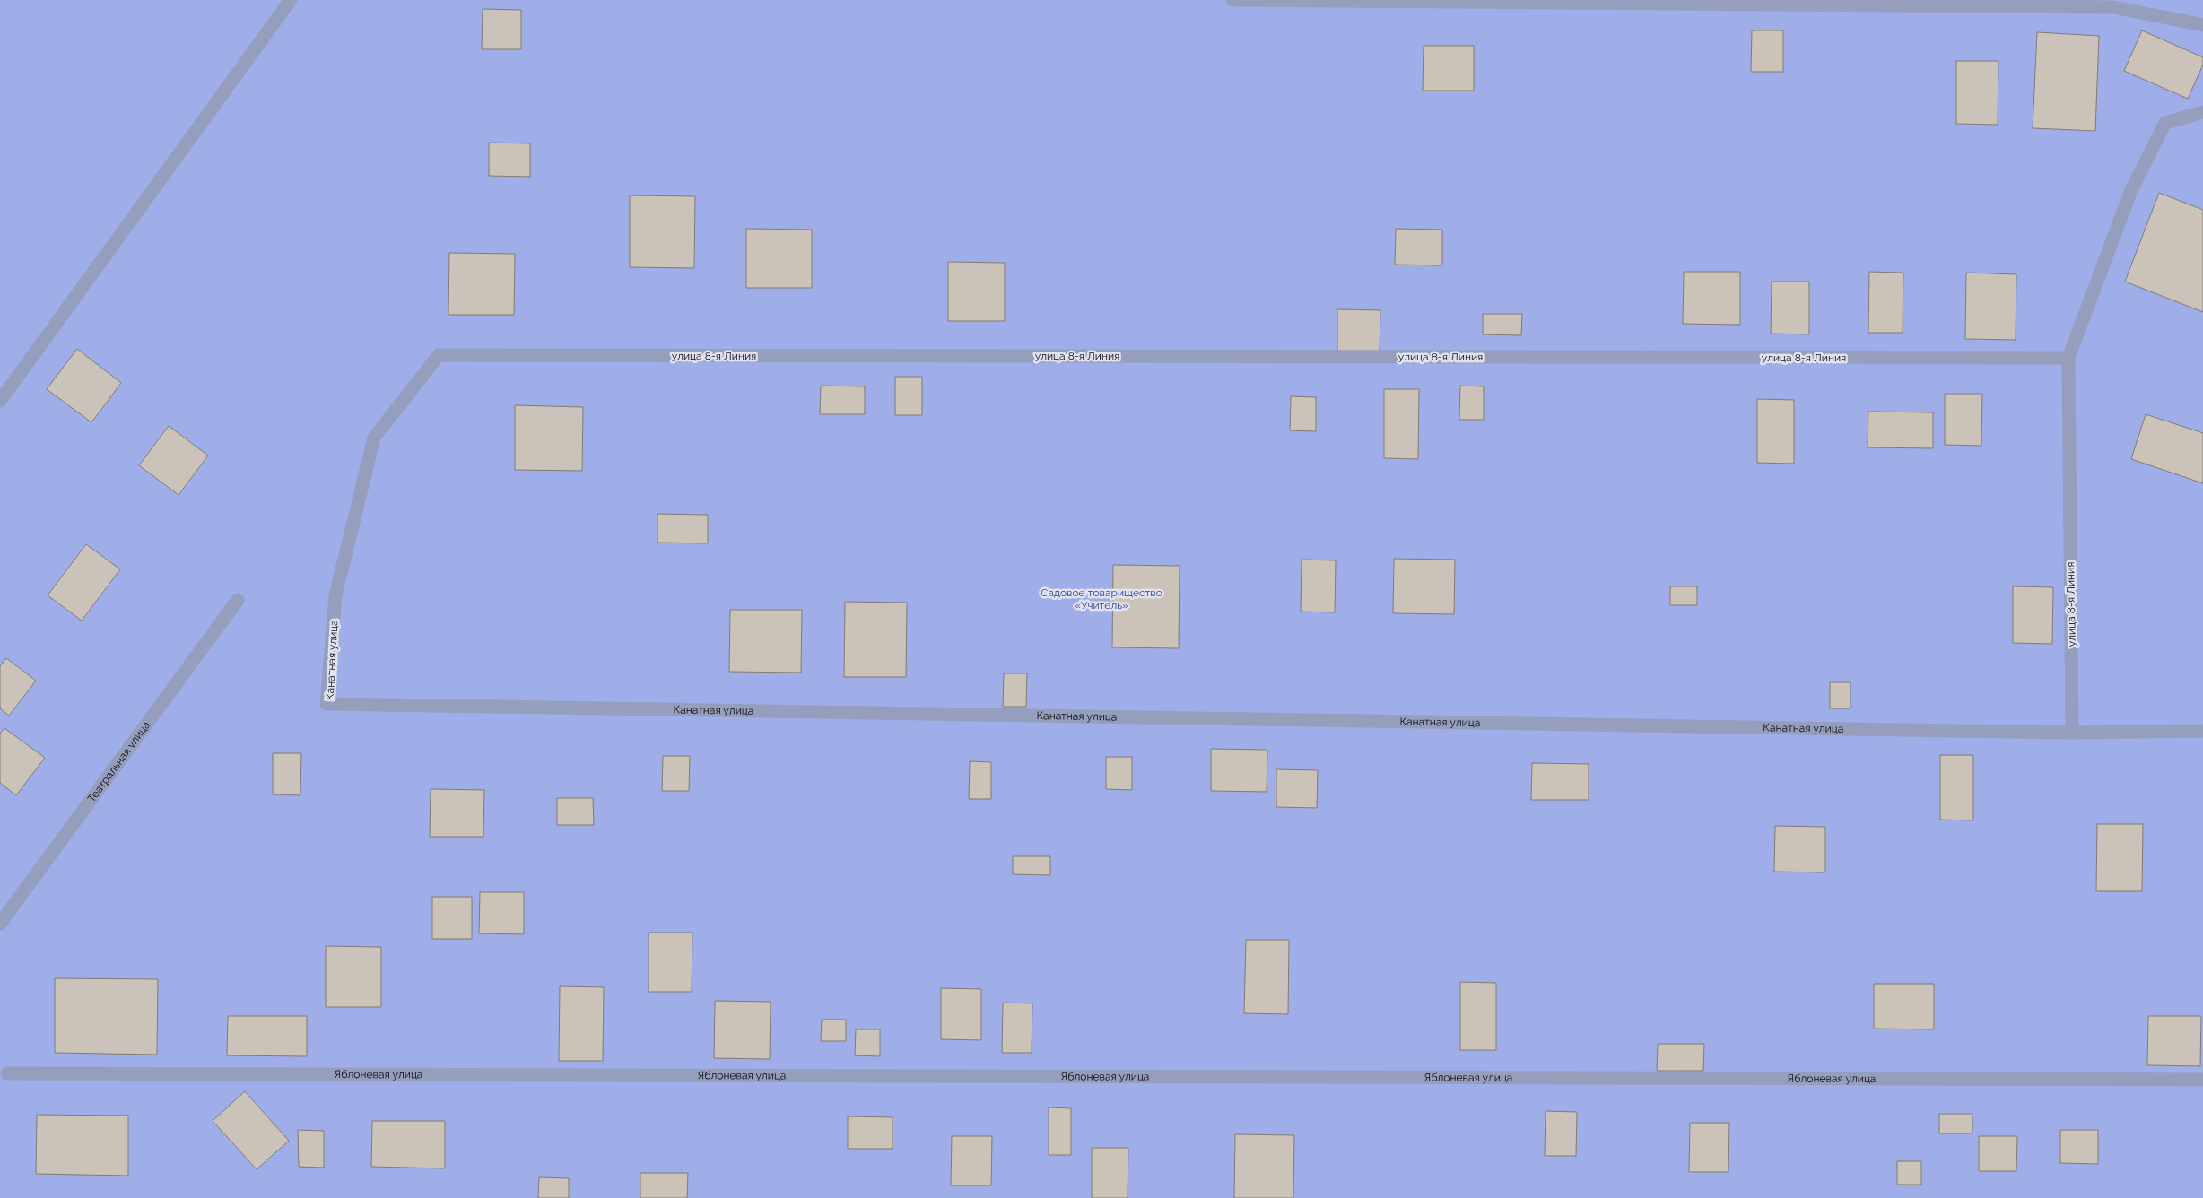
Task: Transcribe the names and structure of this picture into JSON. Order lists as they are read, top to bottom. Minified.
{"streets":{"street":["улица 8-я Линия","Канатная улица","Театральная улица","Яблоневая улица"]},"crossings":[["улица 8-я Линия","Канатная улица"]],"parks":["Садовое товарищество «Учитель»"]}
